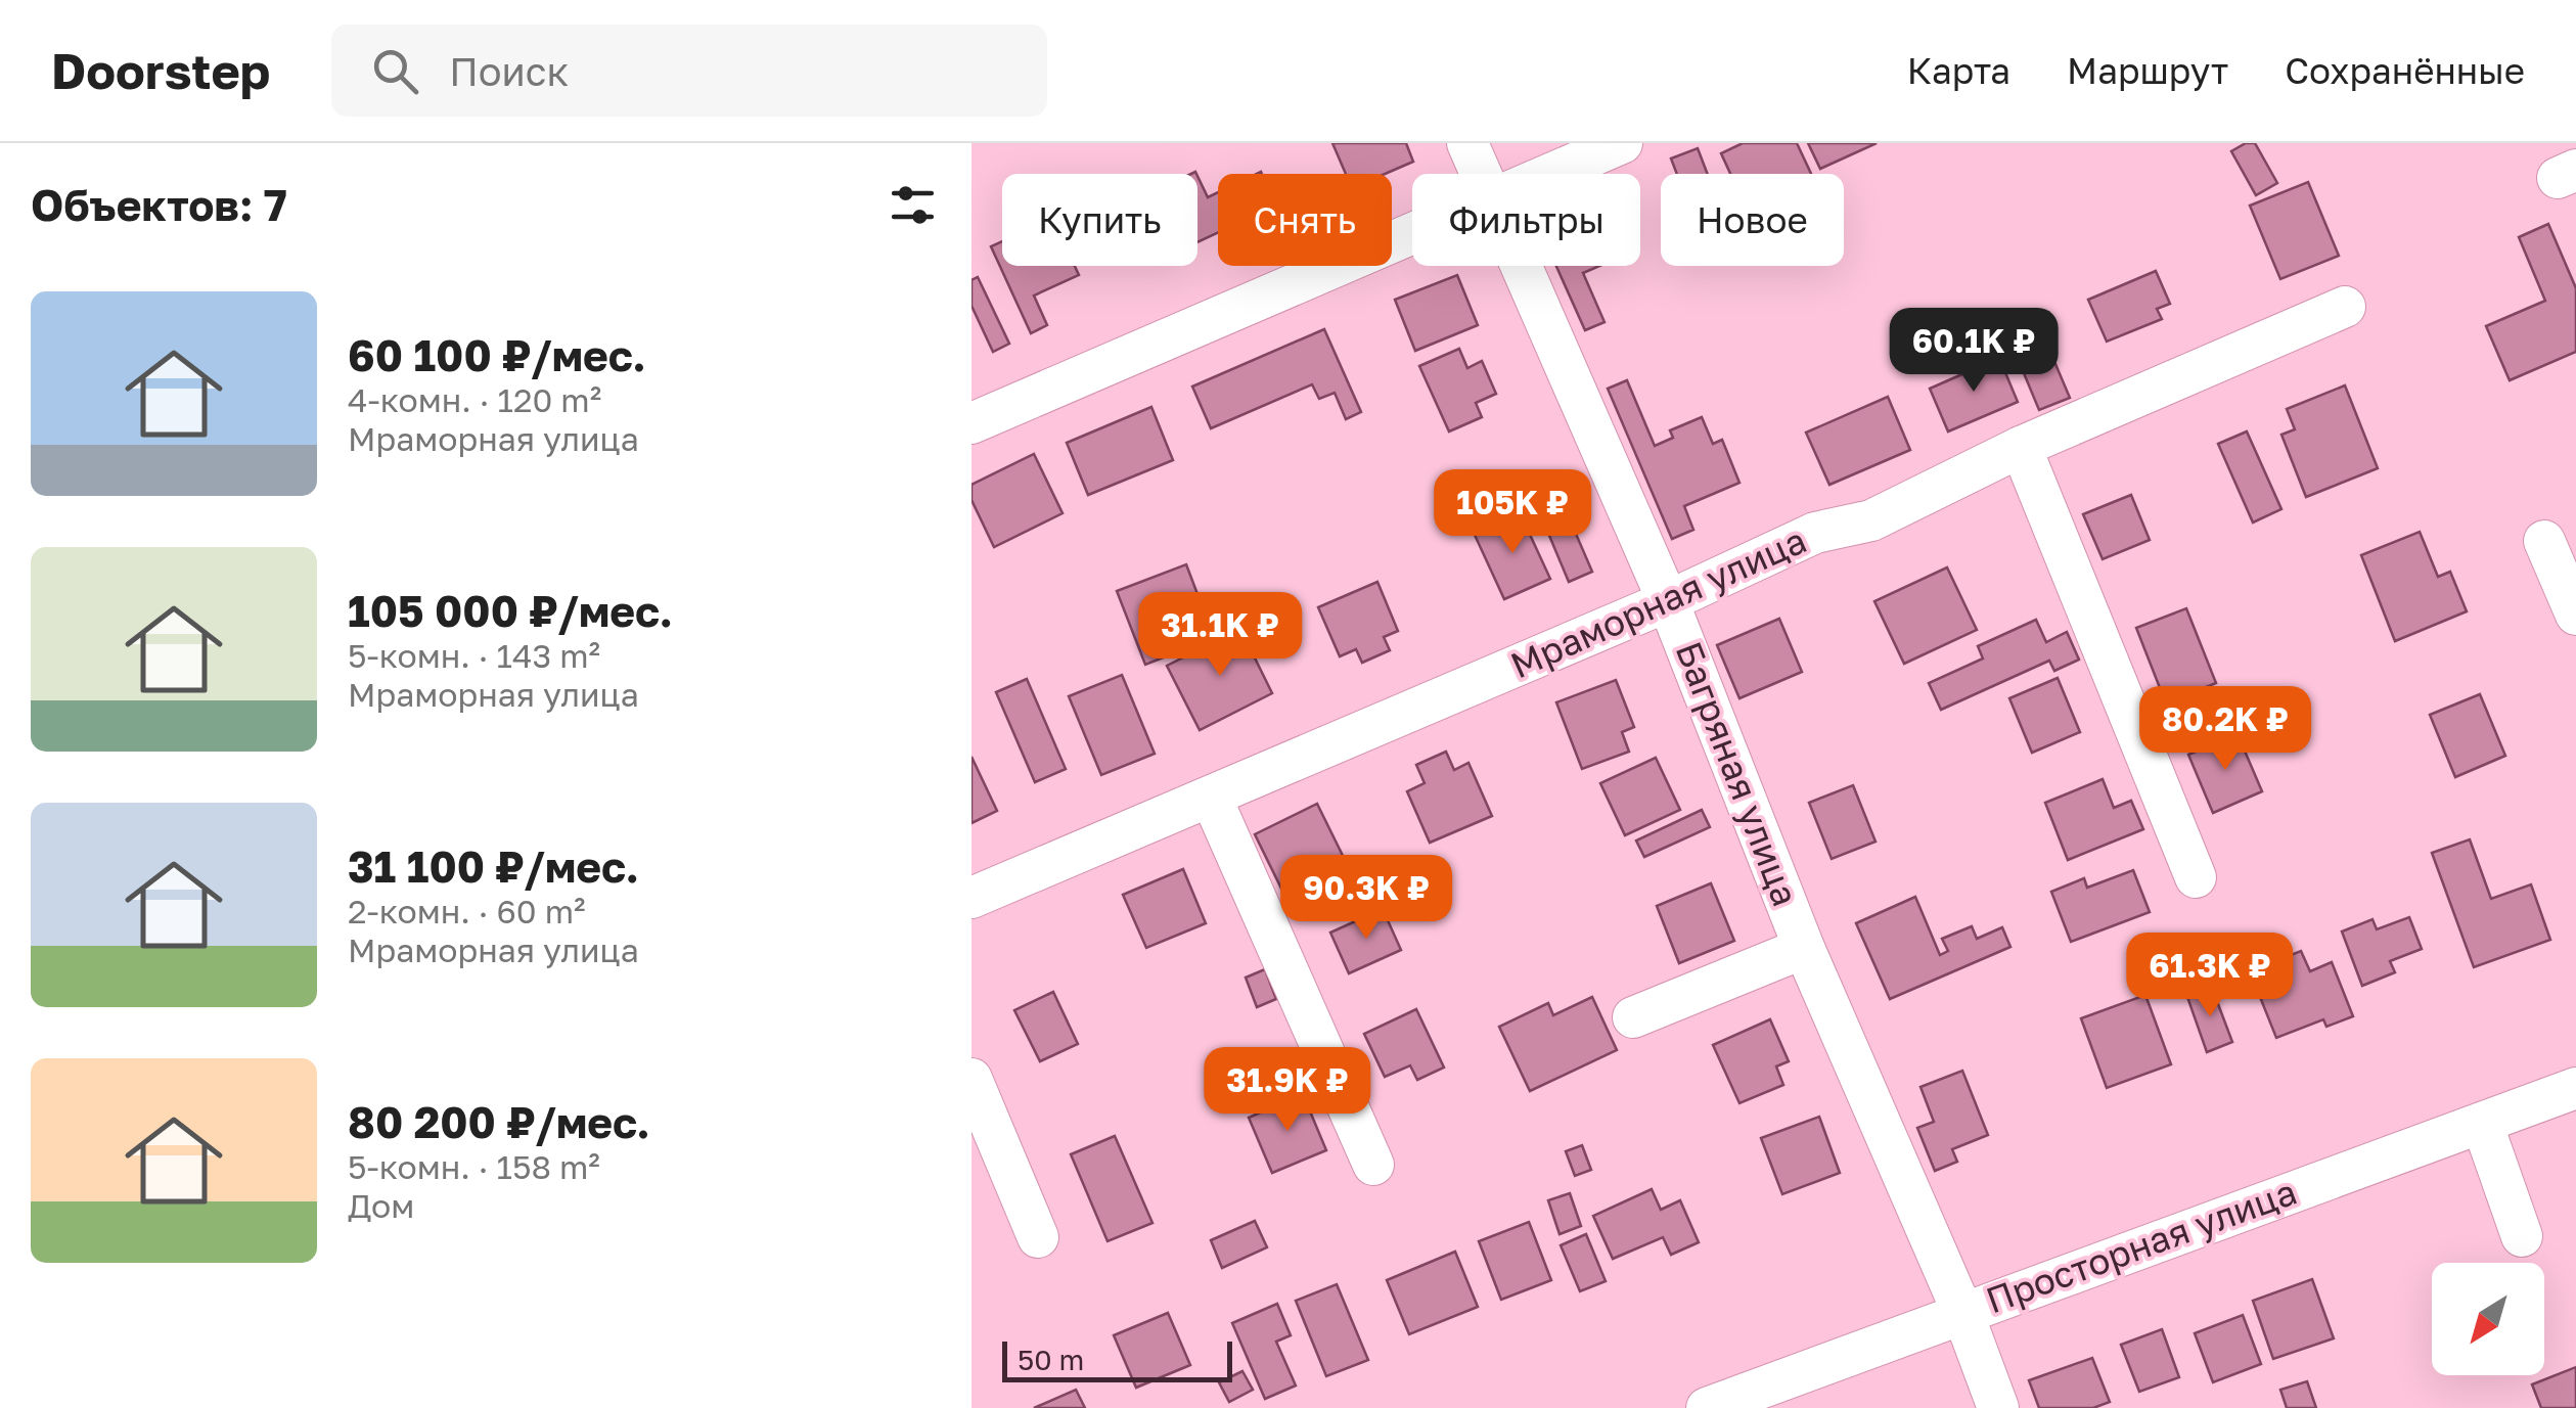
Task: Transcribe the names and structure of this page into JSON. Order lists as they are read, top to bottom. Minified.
{"streets":{"street":["Мраморная улица","Багряная улица","Просторная улица"]},"crossings":[["Мраморная улица","Багряная улица"],["Багряная улица","Просторная улица"]],"scale_bar":"50 m","north":"bottom left","page":{"header":"Doorstep","search":"Поиск","nav":["Карта","Маршрут","Сохранённые"],"heading":"Объектов: 7","chip":["Купить","Снять","Фильтры","Новое"],"list":[{"name":"60 100 ₽/мес.","note":"4-комн. · 120 m² · Мраморная улица"},{"name":"105 000 ₽/мес.","note":"5-комн. · 143 m² · Мраморная улица"},{"name":"31 100 ₽/мес.","note":"2-комн. · 60 m² · Мраморная улица"},{"name":"80 200 ₽/мес.","note":"5-комн. · 158 m² · Дом"}],"price":["60.1K ₽","105K ₽","31.1K ₽","80.2K ₽","90.3K ₽","61.3K ₽","31.9K ₽"],"scale":"50 m"}}
